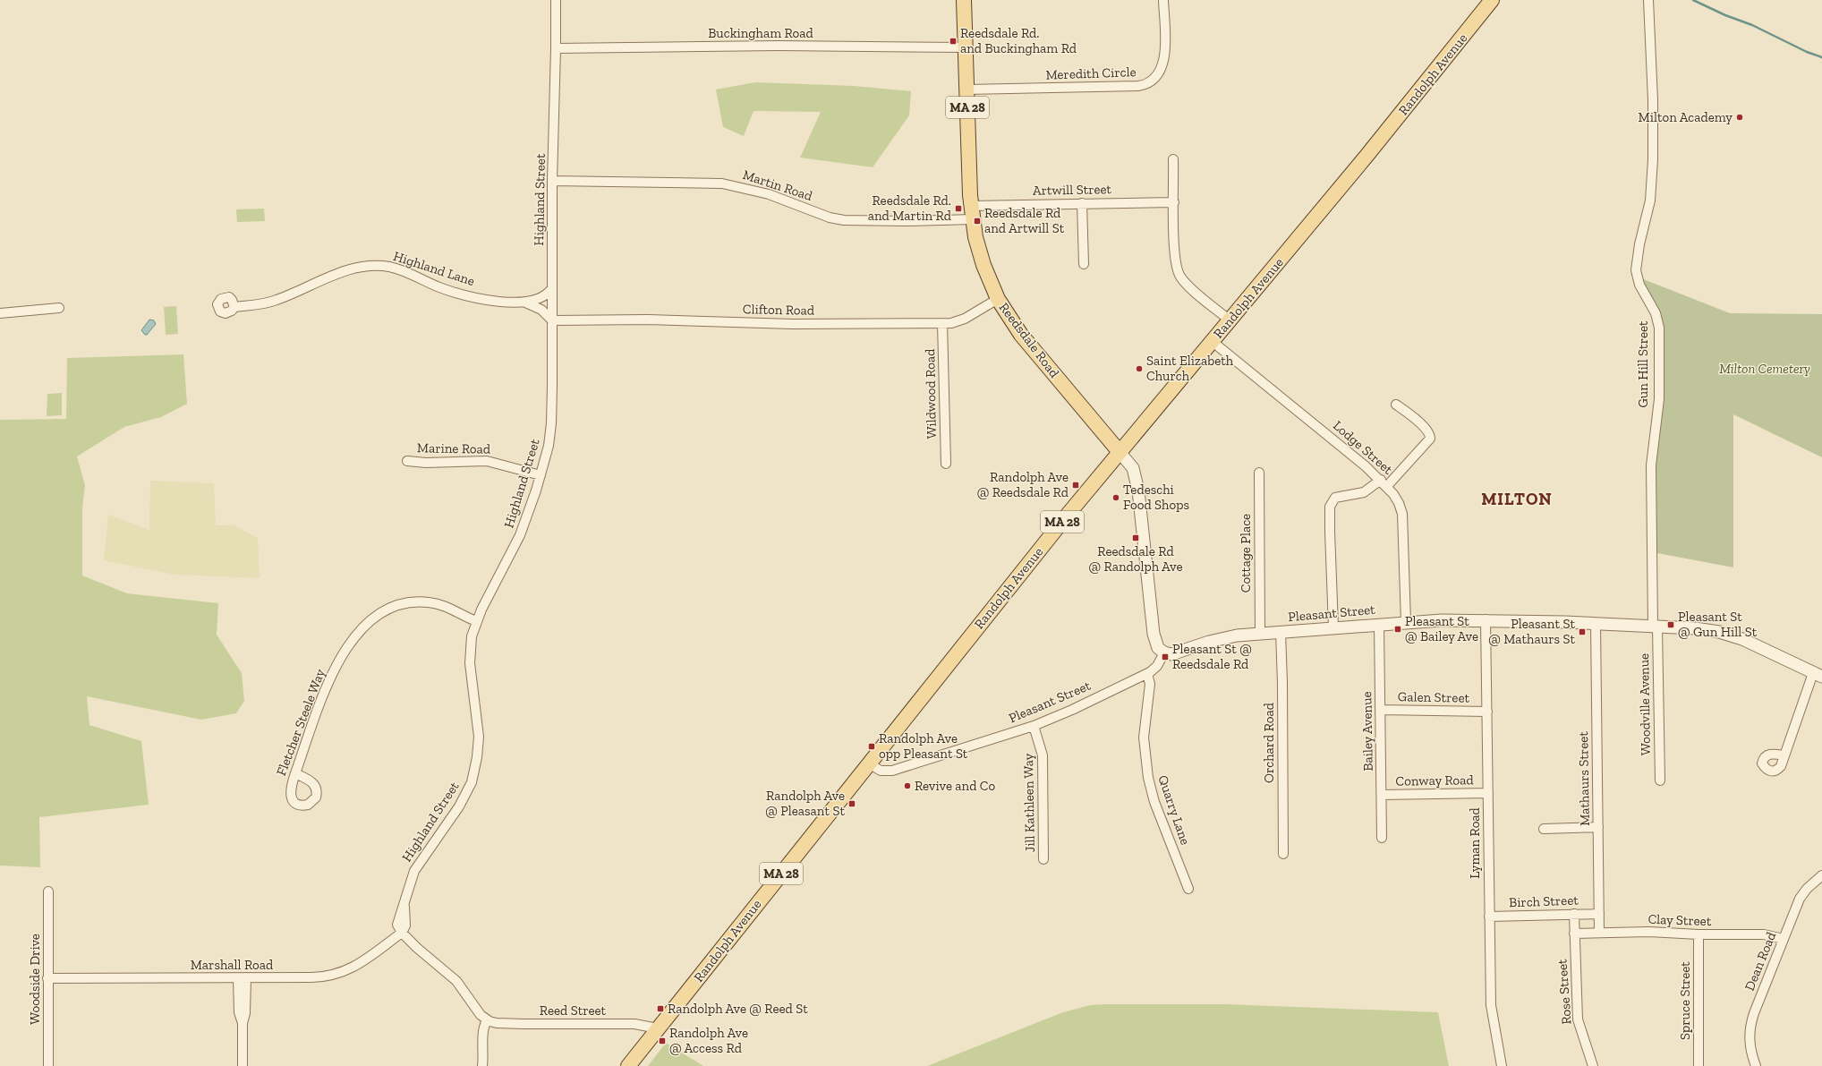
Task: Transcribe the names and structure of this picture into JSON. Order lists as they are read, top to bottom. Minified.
{"streets":{"main road":["Randolph Avenue","MA 28","Reedsdale Road"],"street":["Buckingham Road","Meredith Circle","Martin Road","Artwill Street","Highland Street","Highland Lane","Clifton Road","Gun Hill Street","Wildwood Road","Lodge Street","Marine Road","Cottage Place","Pleasant Street","Galen Street","Woodville Avenue","Fletcher Steele Way","Bailey Avenue","Orchard Road","Mathaurs Street","Conway Road","Jill Kathleen Way","Quarry Lane","Lyman Road","Birch Street","Clay Street","Dean Road","Marshall Road","Woodside Drive","Rose Street","Spruce Street","Reed Street"]},"crossings":[["Buckingham Road","Highland Street"],["Buckingham Road","Reedsdale Road"],["Meredith Circle","Reedsdale Road"],["Randolph Avenue","Reedsdale Road"],["Randolph Avenue","Lodge Street"],["Randolph Avenue","Pleasant Street"],["Randolph Avenue","Reed Street"],["Martin Road","Artwill Street"],["Martin Road","Highland Street"],["Martin Road","Reedsdale Road"],["Artwill Street","Reedsdale Road"],["Highland Street","Highland Lane"],["Highland Street","Clifton Road"],["Highland Street","Marine Road"],["Highland Street","Fletcher Steele Way"],["Highland Street","Marshall Road"],["Highland Lane","Clifton Road"],["Clifton Road","Reedsdale Road"],["Clifton Road","Wildwood Road"],["Reedsdale Road","Pleasant Street"],["Gun Hill Street","Pleasant Street"],["Gun Hill Street","Woodville Avenue"],["Lodge Street","Pleasant Street"],["Cottage Place","Pleasant Street"],["Pleasant Street","Woodville Avenue"],["Pleasant Street","Bailey Avenue"],["Pleasant Street","Orchard Road"],["Pleasant Street","Mathaurs Street"],["Pleasant Street","Jill Kathleen Way"],["Pleasant Street","Quarry Lane"],["Pleasant Street","Lyman Road"],["Galen Street","Bailey Avenue"],["Galen Street","Lyman Road"],["Bailey Avenue","Conway Road"],["Mathaurs Street","Birch Street"],["Mathaurs Street","Clay Street"],["Conway Road","Lyman Road"],["Lyman Road","Birch Street"],["Birch Street","Rose Street"],["Clay Street","Dean Road"],["Clay Street","Rose Street"],["Clay Street","Spruce Street"],["Marshall Road","Woodside Drive"]],"districts":["MILTON"],"parks":["Milton Cemetery"],"places":{"transit":["Reedsdale Rd. and Buckingham Rd","Reedsdale Rd. and Martin Rd","Reedsdale Rd and Artwill St","Randolph Ave @ Reedsdale Rd","Reedsdale Rd @ Randolph Ave","Pleasant St @ Gun Hill St","Pleasant St @ Bailey Ave","Pleasant St @ Mathaurs St","Pleasant St @ Reedsdale Rd","Randolph Ave opp Pleasant St","Randolph Ave @ Pleasant St","Randolph Ave @ Reed St","Randolph Ave @ Access Rd"],"other":["Milton Academy","Saint Elizabeth Church","Tedeschi Food Shops","Revive and Co"]}}
